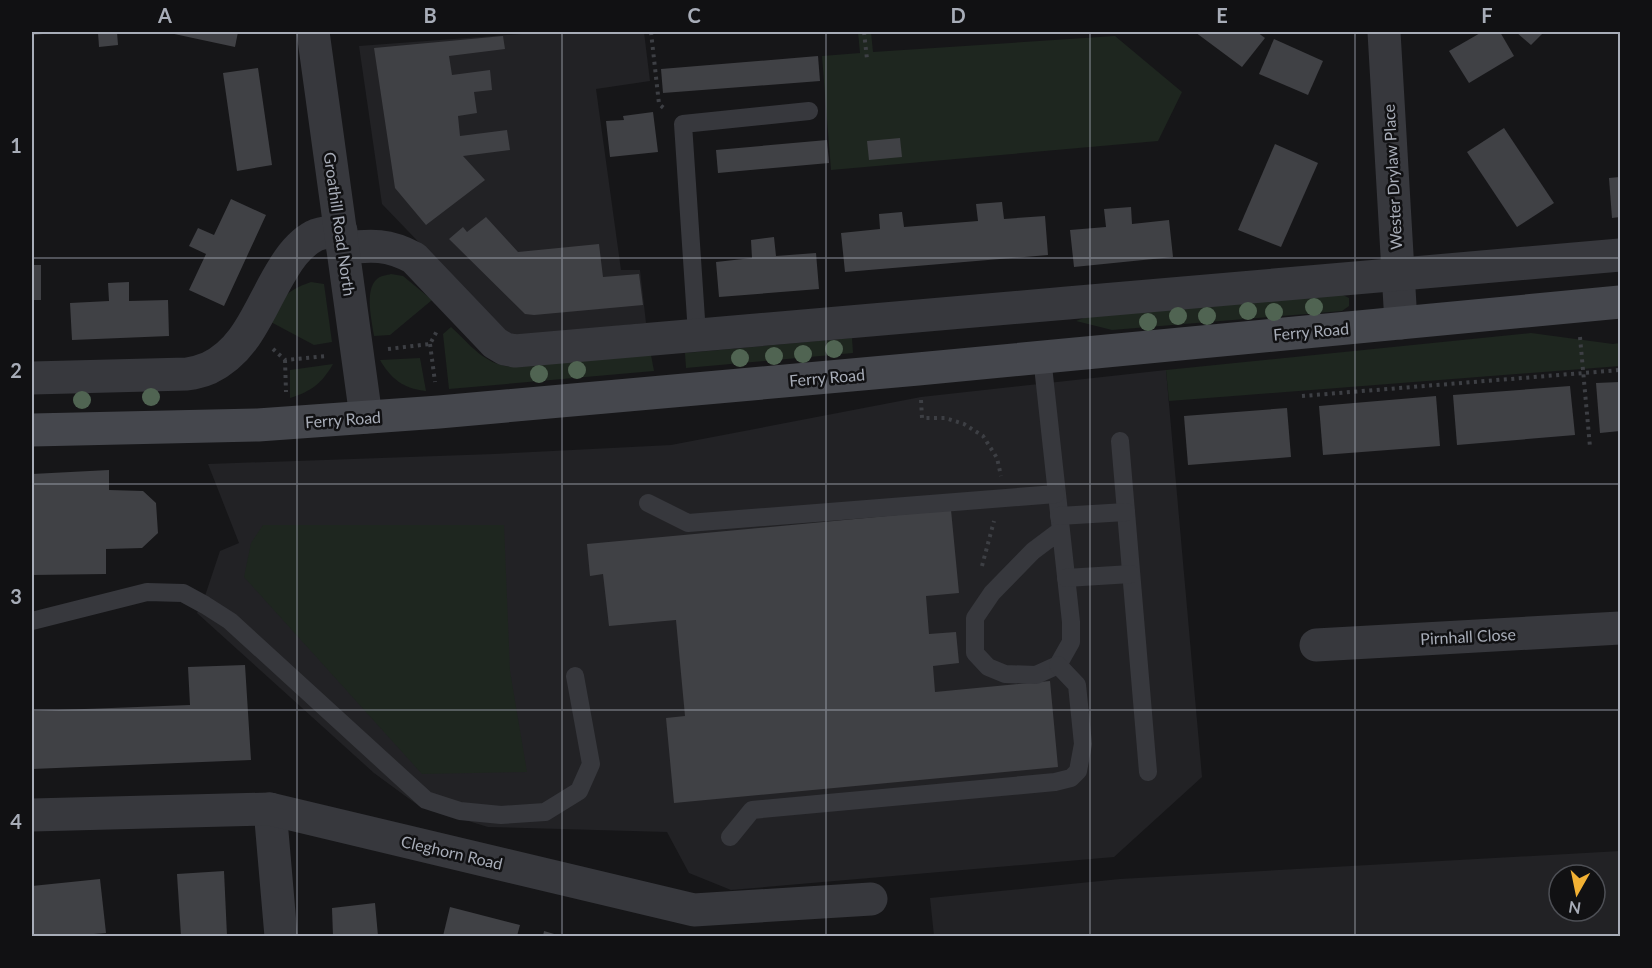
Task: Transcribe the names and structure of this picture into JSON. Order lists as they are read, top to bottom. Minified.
{"streets":{"main road":["Ferry Road"],"street":["Wester Drylaw Place","Groathill Road North","Pirnhall Close","Cleghorn Road"]},"crossings":[["Wester Drylaw Place","Ferry Road"],["Groathill Road North","Ferry Road"]],"north":"bottom","grid":{"columns":["A","B","C","D","E","F"],"rows":["1","2","3","4"]}}
